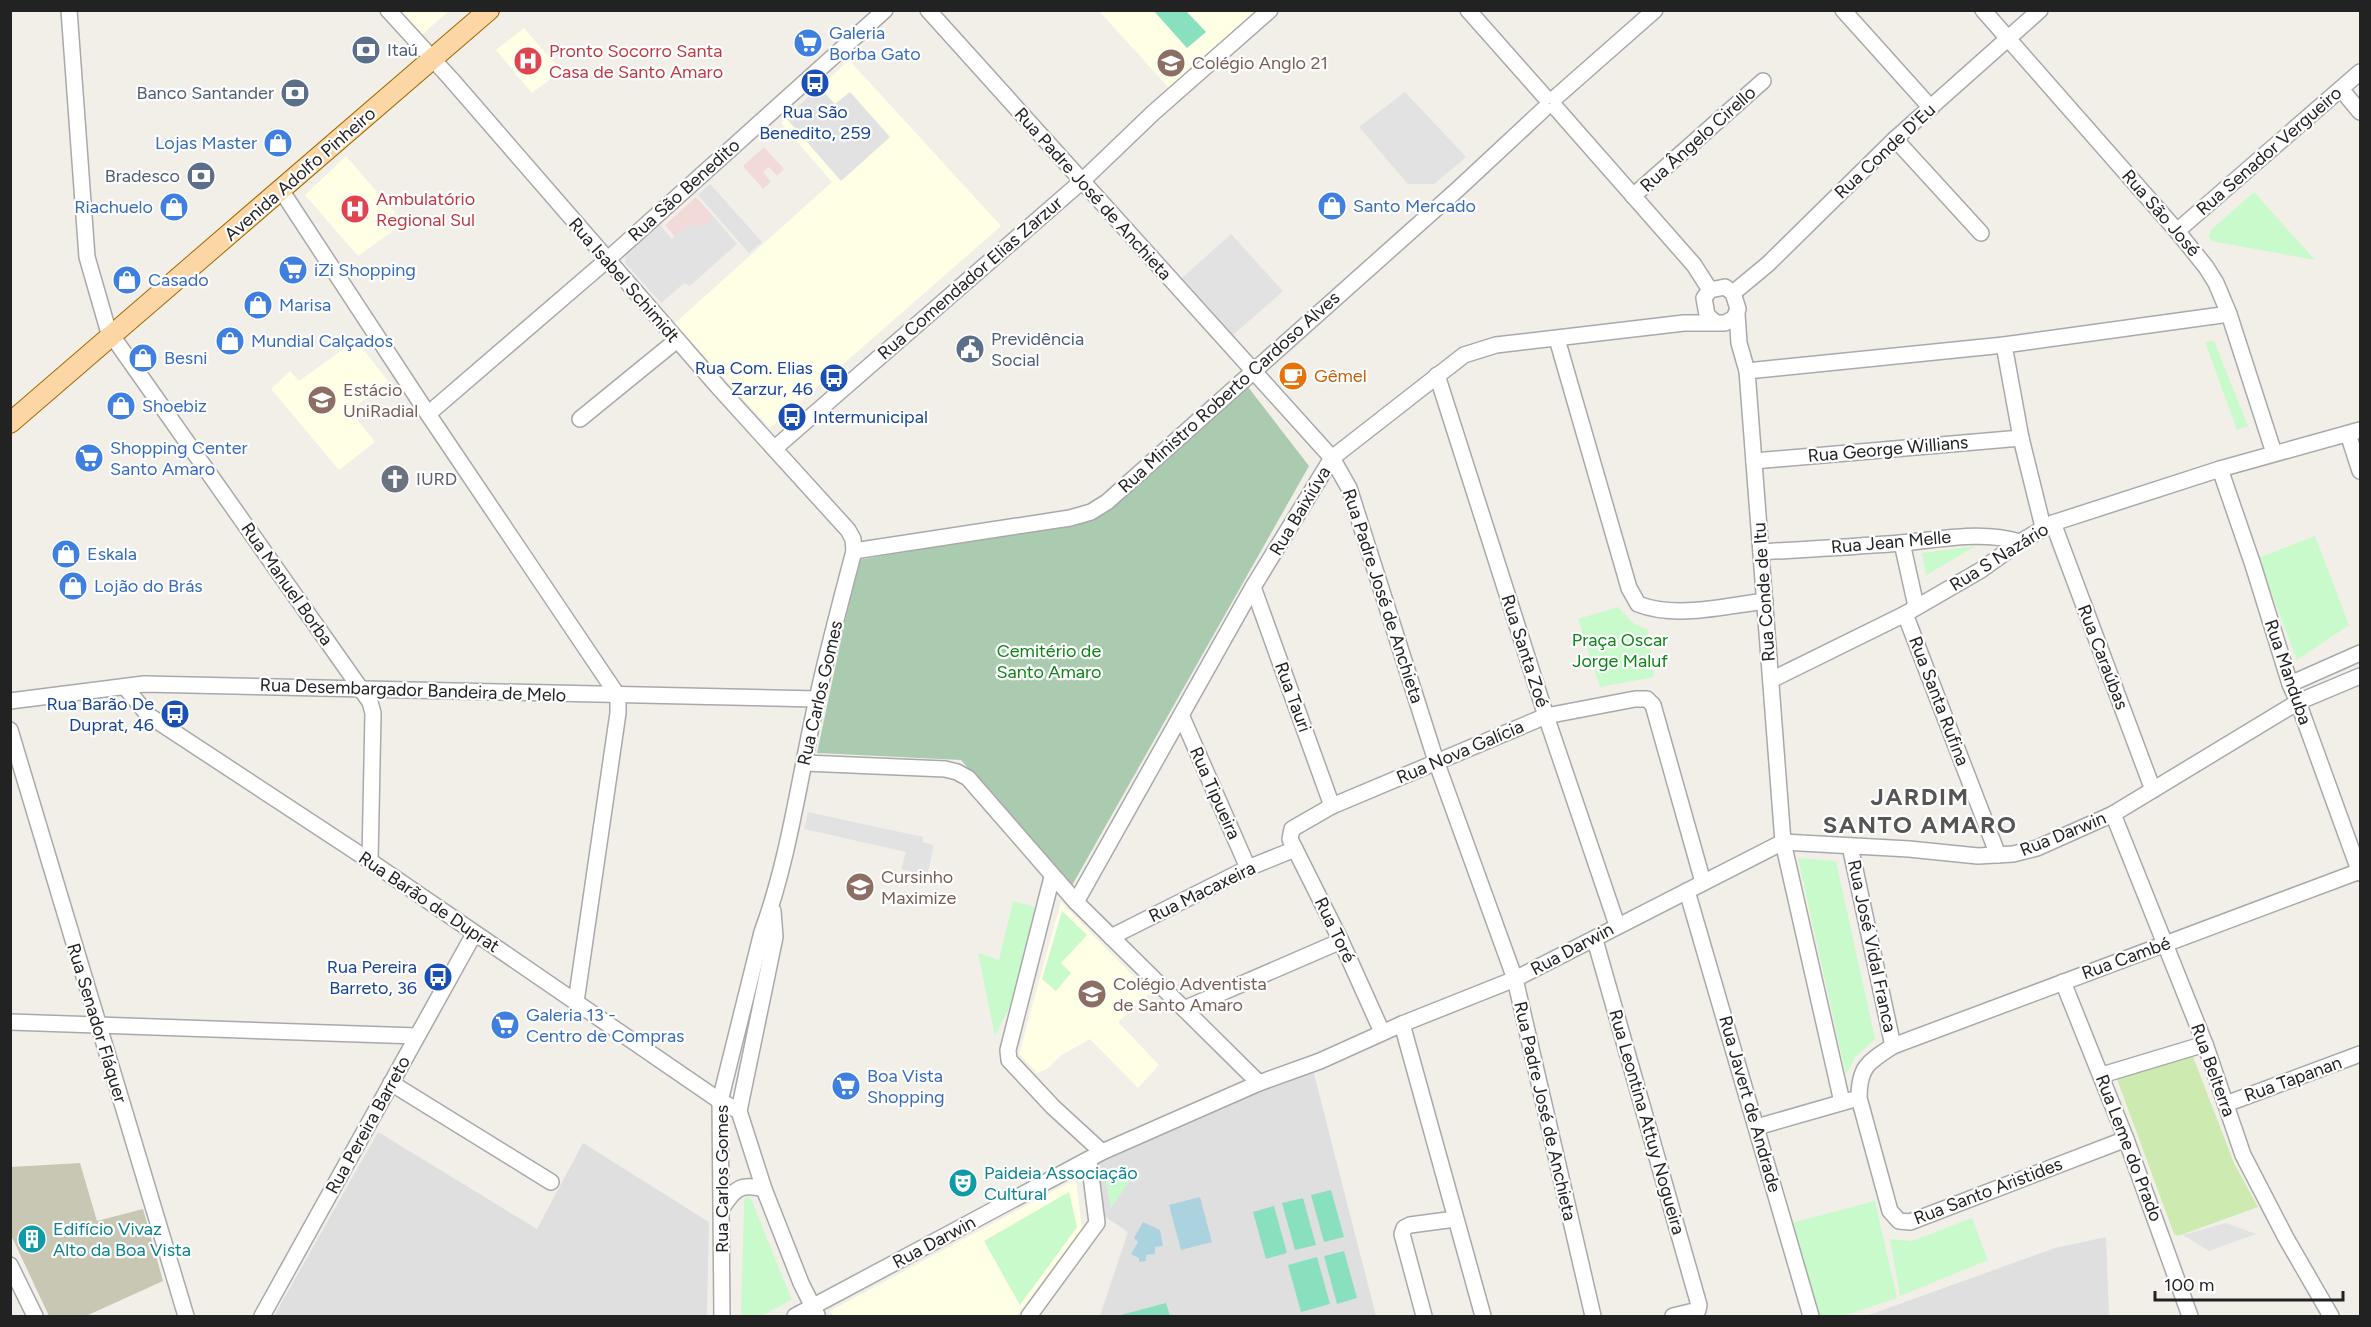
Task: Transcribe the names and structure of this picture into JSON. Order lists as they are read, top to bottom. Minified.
{"streets":{"main road":["Avenida Adolfo Pinheiro"],"street":["Rua Ângelo Cirello","Rua Conde D'Eu","Rua Senador Vergueiro","Rua São Benedito","Rua Padre José de Anchieta","Rua São José","Rua Comendador Elias Zarzur","Rua Isabel Schimidt","Rua Ministro Roberto Cardoso Alves","Rua George Willians","Rua Baixiúva","Rua Jean Melle","Rua S Nazário","Rua Manuel Borba","Rua Conde de Itu","Rua Santa Zoé","Rua Caraúbas","Rua Manduba","Rua Desembargador Bandeira de Melo","Rua Carlos Gomes","Rua Tauri","Rua Santa Rufina","Rua Nova Galícia","Rua Tipueira","Rua Darwin","Rua Macaxeira","Rua Barão de Duprat","Rua Toré","Rua José Vidal Franca","Rua Cambé","Rua Senador Fláquer","Rua Belterra","Rua Tapanan","Rua Javert de Andrade","Rua Leontina Attuy Nogueira","Rua Pereira Barreto","Rua Leme do Prado","Rua Santo Aristides"]},"crossings":[["Rua Conde D'Eu","Rua São José"],["Rua Conde D'Eu","Rua Conde de Itu"],["Rua Senador Vergueiro","Rua São José"],["Avenida Adolfo Pinheiro","Rua Isabel Schimidt"],["Avenida Adolfo Pinheiro","Rua Manuel Borba"],["Rua São Benedito","Rua Isabel Schimidt"],["Rua Padre José de Anchieta","Rua Comendador Elias Zarzur"],["Rua Padre José de Anchieta","Rua Ministro Roberto Cardoso Alves"],["Rua Padre José de Anchieta","Rua Baixiúva"],["Rua Padre José de Anchieta","Rua Nova Galícia"],["Rua Padre José de Anchieta","Rua Darwin"],["Rua São José","Rua S Nazário"],["Rua Comendador Elias Zarzur","Rua Isabel Schimidt"],["Rua Isabel Schimidt","Rua Ministro Roberto Cardoso Alves"],["Rua Isabel Schimidt","Rua Carlos Gomes"],["Rua Ministro Roberto Cardoso Alves","Rua Carlos Gomes"],["Rua George Willians","Rua Conde de Itu"],["Rua George Willians","Rua Caraúbas"],["Rua Baixiúva","Rua Santa Zoé"],["Rua Baixiúva","Rua Tauri"],["Rua Baixiúva","Rua Tipueira"],["Rua Jean Melle","Rua S Nazário"],["Rua Jean Melle","Rua Conde de Itu"],["Rua Jean Melle","Rua Santa Rufina"],["Rua S Nazário","Rua Conde de Itu"],["Rua S Nazário","Rua Caraúbas"],["Rua S Nazário","Rua Manduba"],["Rua S Nazário","Rua Santa Rufina"],["Rua Manuel Borba","Rua Desembargador Bandeira de Melo"],["Rua Manuel Borba","Rua Barão de Duprat"],["Rua Conde de Itu","Rua Darwin"],["Rua Santa Zoé","Rua Nova Galícia"],["Rua Santa Zoé","Rua Darwin"],["Rua Caraúbas","Rua Darwin"],["Rua Manduba","Rua Darwin"],["Rua Manduba","Rua Cambé"],["Rua Desembargador Bandeira de Melo","Rua Carlos Gomes"],["Rua Desembargador Bandeira de Melo","Rua Barão de Duprat"],["Rua Carlos Gomes","Rua Darwin"],["Rua Carlos Gomes","Rua Barão de Duprat"],["Rua Tauri","Rua Nova Galícia"],["Rua Santa Rufina","Rua Darwin"],["Rua Nova Galícia","Rua Darwin"],["Rua Nova Galícia","Rua Toré"],["Rua Tipueira","Rua Macaxeira"],["Rua Darwin","Rua Toré"],["Rua Darwin","Rua José Vidal Franca"],["Rua Darwin","Rua Belterra"],["Rua Darwin","Rua Javert de Andrade"],["Rua Darwin","Rua Leontina Attuy Nogueira"],["Rua Macaxeira","Rua Toré"],["Rua Barão de Duprat","Rua Pereira Barreto"],["Rua José Vidal Franca","Rua Cambé"],["Rua José Vidal Franca","Rua Santo Aristides"],["Rua Cambé","Rua Belterra"],["Rua Cambé","Rua Leme do Prado"],["Rua Cambé","Rua Santo Aristides"],["Rua Belterra","Rua Tapanan"],["Rua Leme do Prado","Rua Santo Aristides"]],"districts":["JARDIM SANTO AMARO"],"parks":["Praça Oscar Jorge Maluf","Cemitério de Santo Amaro"],"places":{"supermarket":["Galeria Borba Gato","iZi Shopping","Shopping Center Santo Amaro","Galeria 13 - Centro de Compras","Boa Vista Shopping"],"bank":["Itaú","Banco Santander","Bradesco"],"hospital":["Pronto Socorro Santa Casa de Santo Amaro","Ambulatório Regional Sul"],"school or university":["Colégio Anglo 21","Estácio UniRadial","Cursinho Maximize","Colégio Adventista de Santo Amaro"],"bus stop":["Rua São Benedito, 259","Rua Com. Elias Zarzur, 46","Intermunicipal","Rua Barão De Duprat, 46","Rua Pereira Barreto, 36"],"shop":["Lojas Master","Santo Mercado","Riachuelo","Casado","Marisa","Mundial Calçados","Besni","Shoebiz","Eskala","Lojão do Brás"],"public building":["Previdência Social"],"cafe":["Gêmel"],"church":["IURD"],"theatre":["Paideia Associação Cultural"],"building":["Edifício Vivaz Alto da Boa Vista"]},"scale_bar":"100 m"}
